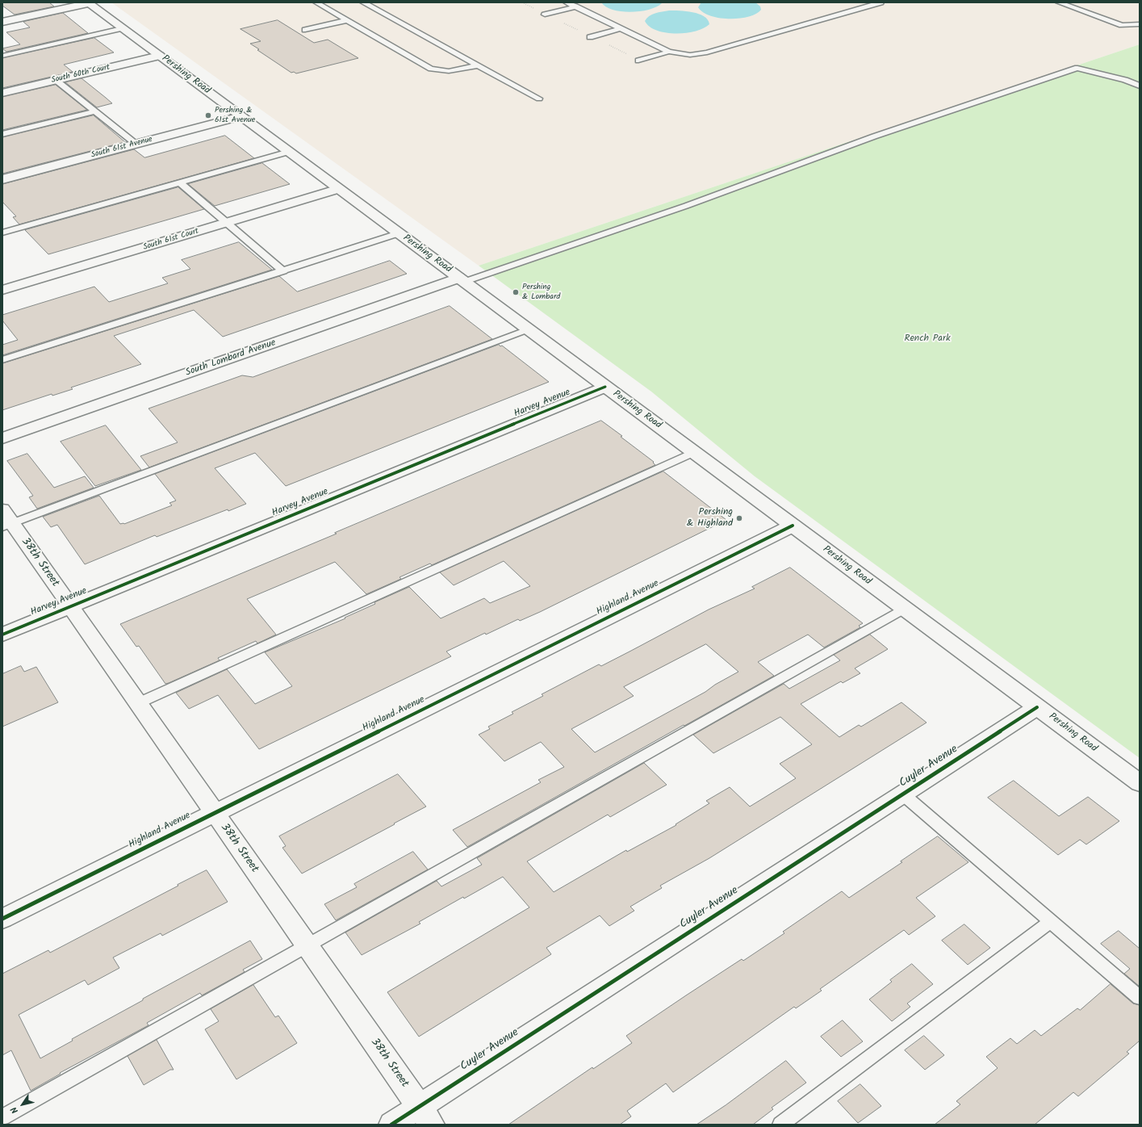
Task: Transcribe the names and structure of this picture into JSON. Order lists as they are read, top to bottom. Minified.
{"streets":{"street":["South 60th Court","Pershing Road","South 61st Avenue","South 61st Court","South Lombard Avenue","Harvey Avenue","38th Street","Highland Avenue","Cuyler Avenue"]},"crossings":[["South 60th Court","Pershing Road"],["Pershing Road","South 61st Avenue"],["Pershing Road","South 61st Court"],["Pershing Road","South Lombard Avenue"],["Pershing Road","Harvey Avenue"],["Pershing Road","Highland Avenue"],["Pershing Road","Cuyler Avenue"],["Harvey Avenue","38th Street"],["38th Street","Highland Avenue"],["38th Street","Cuyler Avenue"]],"parks":["Rench Park"],"places":["Pershing & 61st Avenue","Pershing & Lombard","Pershing & Highland"],"north":"bottom left"}
